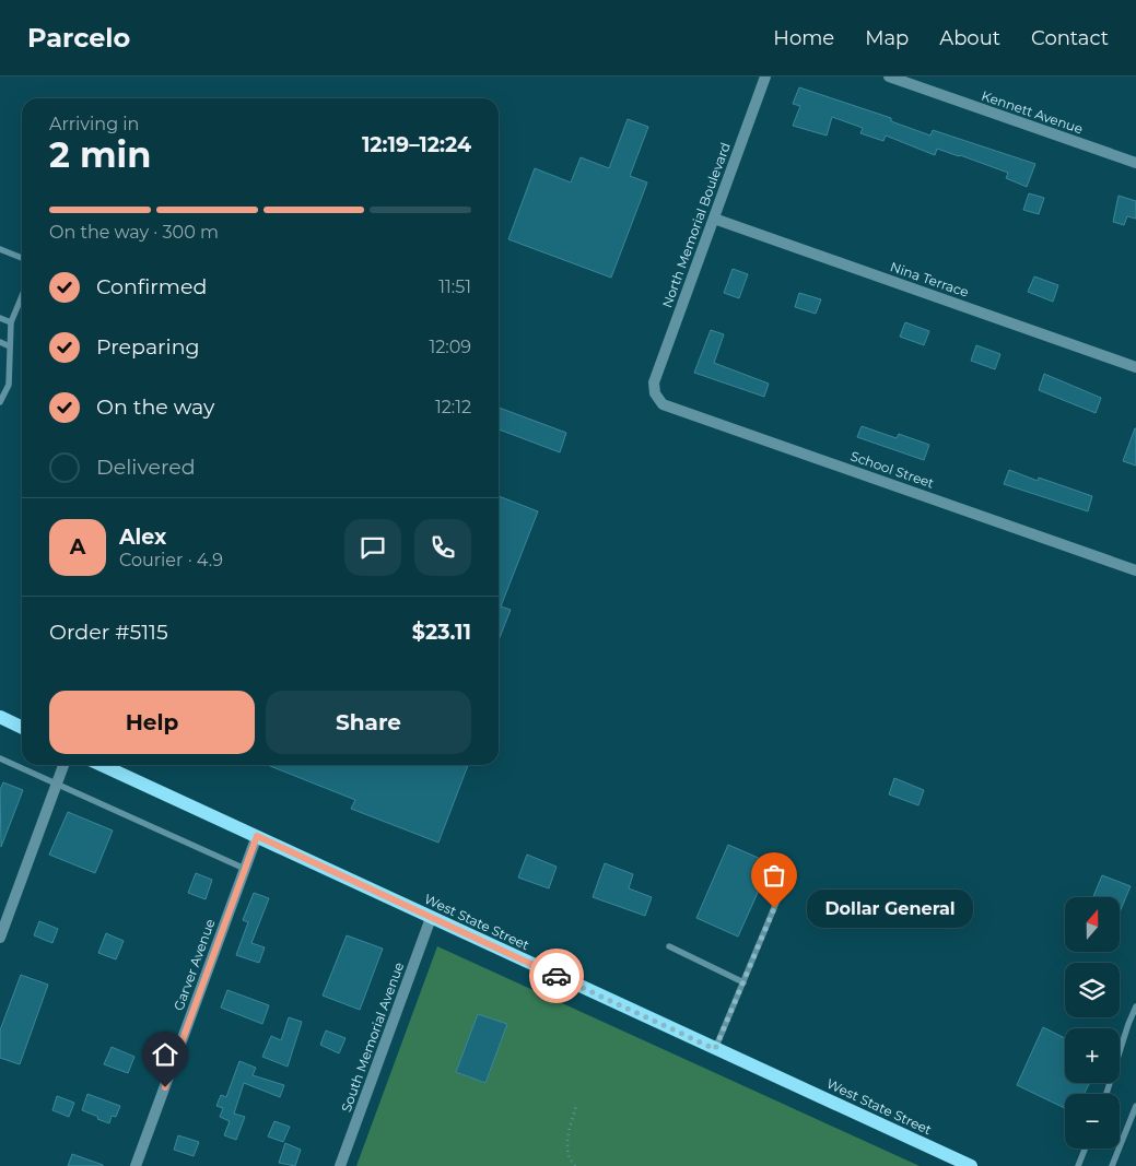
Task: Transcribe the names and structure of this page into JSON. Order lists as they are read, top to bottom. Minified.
{"streets":{"main road":["West State Street"],"street":["Kennett Avenue","North Memorial Boulevard","Nina Terrace","School Street","Garver Avenue","South Memorial Avenue"]},"crossings":[["North Memorial Boulevard","Nina Terrace"],["North Memorial Boulevard","School Street"],["West State Street","Garver Avenue"],["West State Street","South Memorial Avenue"]],"places":["Dollar General"],"north":"top","page":{"header":"Parcelo","nav":["Home","Map","About","Contact"],"heading":["2 min","Arriving in","12:19–12:24"],"panel":["Alex","Courier · 4.9","Order #5115","$23.11"],"bar":"On the way · 300 m","list":[["Confirmed","11:51"],["Preparing","12:09"],["On the way","12:12"],"Delivered"],"round":"A","buttons":["Help","Share"],"bubble":"Dollar General","map_buttons":["+","−"]}}
